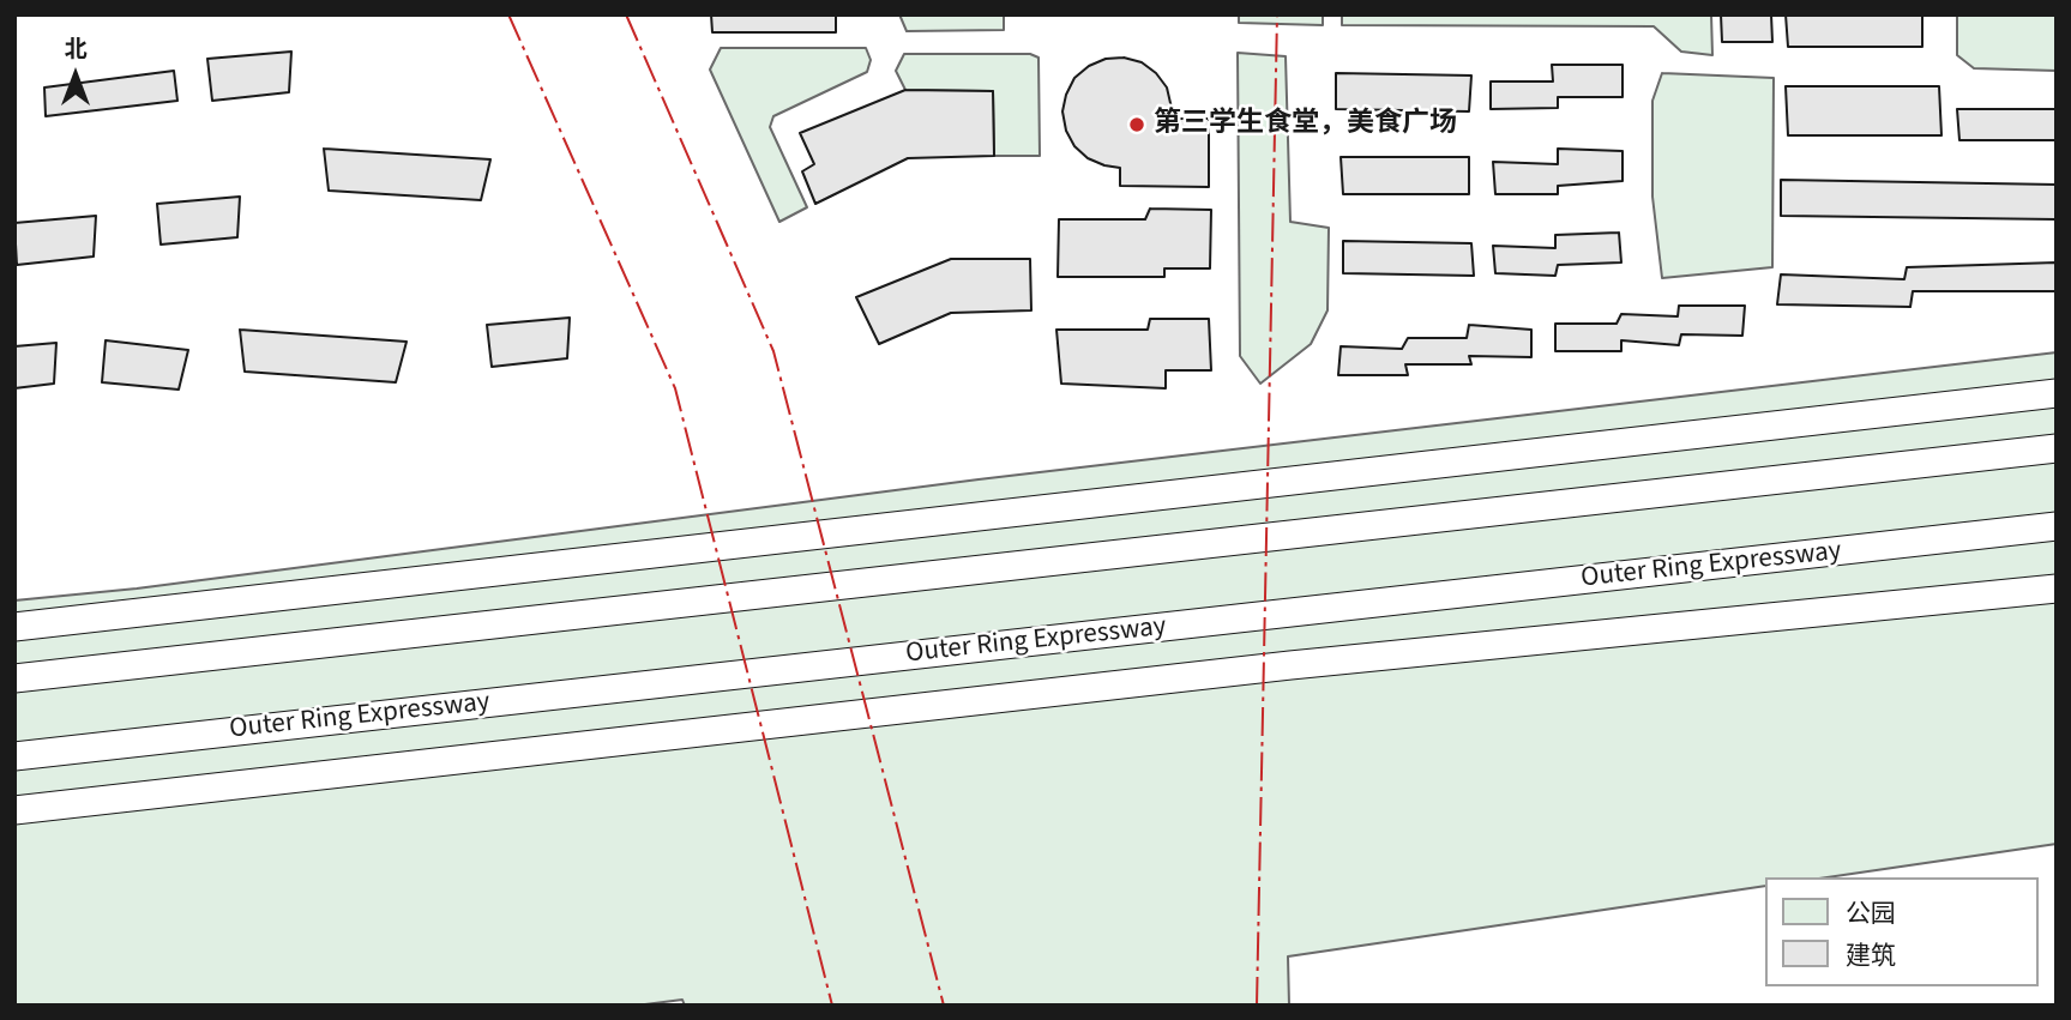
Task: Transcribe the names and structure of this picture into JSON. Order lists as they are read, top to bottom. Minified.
{"streets":{"highway":["Outer Ring Expressway"]},"places":["第三学生食堂，美食广场"],"legend":["公园","建筑"],"north":"top"}
